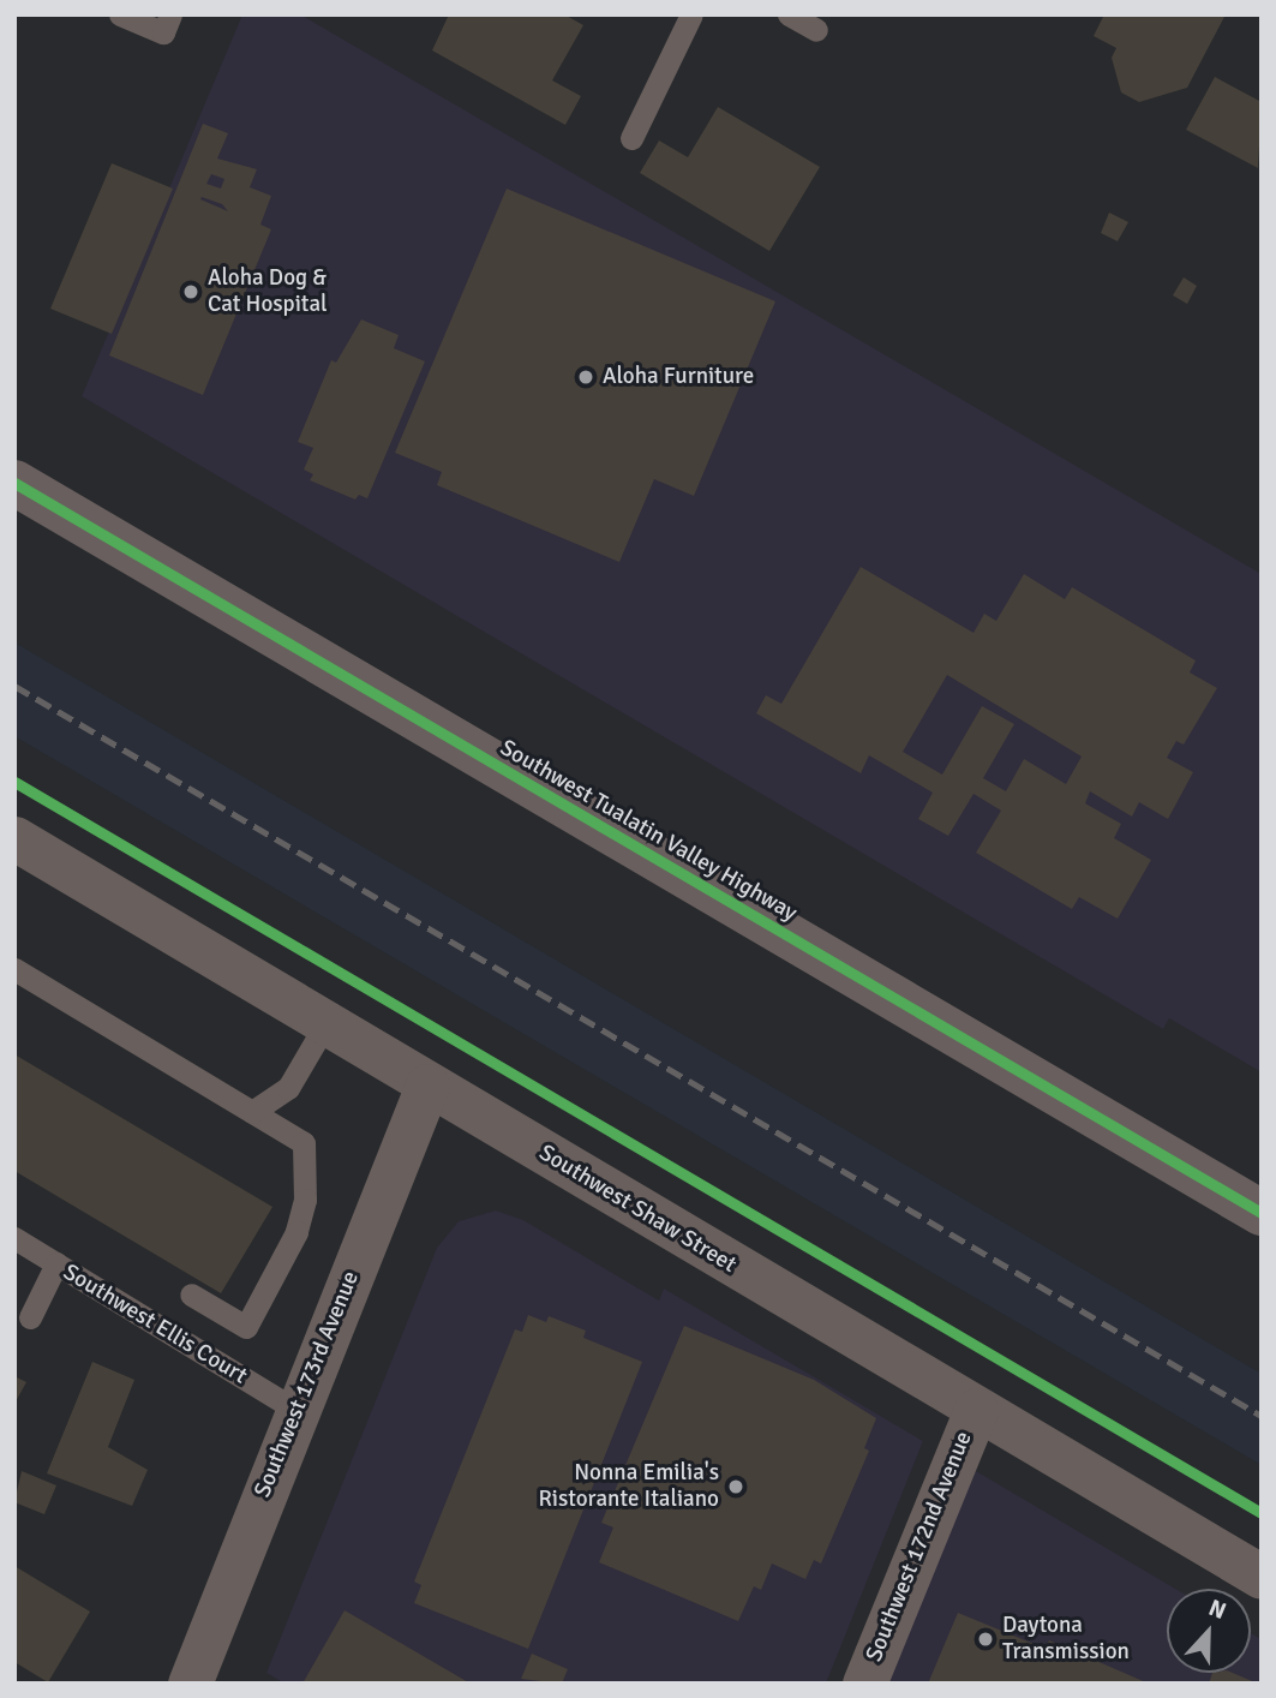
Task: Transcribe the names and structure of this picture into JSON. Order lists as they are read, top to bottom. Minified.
{"streets":{"main road":["Southwest Tualatin Valley Highway"],"street":["Southwest Shaw Street","Southwest 173rd Avenue","Southwest 172nd Avenue"],"lane":["Southwest Ellis Court"]},"crossings":[["Southwest Shaw Street","Southwest 173rd Avenue"],["Southwest Shaw Street","Southwest 172nd Avenue"],["Southwest Ellis Court","Southwest 173rd Avenue"]],"places":["Aloha Dog & Cat Hospital","Aloha Furniture","Nonna Emilia's Ristorante Italiano","Daytona Transmission"],"north":"top"}
